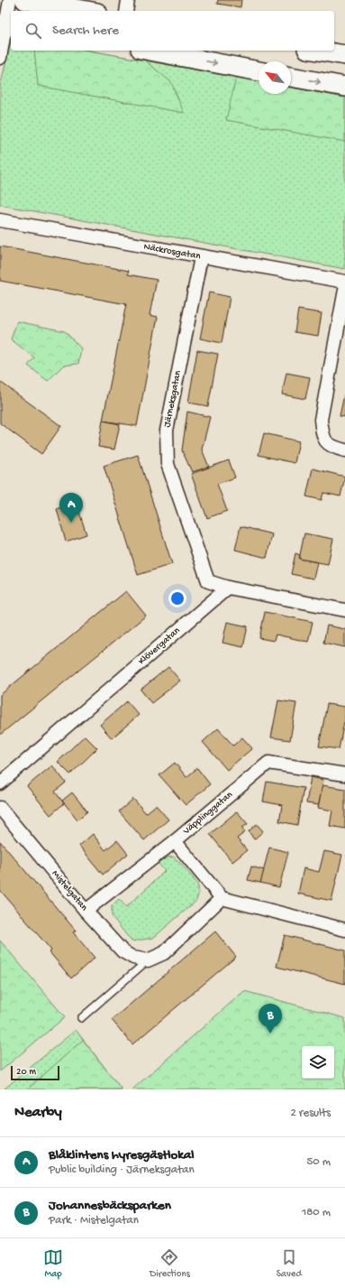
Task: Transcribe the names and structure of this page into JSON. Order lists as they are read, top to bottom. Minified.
{"streets":{"street":["Näckrosgatan","Järneksgatan","Klövergatan","Väpplinggatan","Mistelgatan"]},"crossings":[["Näckrosgatan","Järneksgatan"],["Järneksgatan","Klövergatan"],["Väpplinggatan","Mistelgatan"]],"scale_bar":"20 m","north":"top left","page":{"search":"Search here","pins":["A","B"],"scale":"20 m","heading":["Nearby","2 results"],"list":[{"mark":"A","name":"Blåklintens hyresgästlokal","note":"Public building · Järneksgatan","value":"50 m"},{"mark":"B","name":"Johannesbäcksparken","note":"Park · Mistelgatan","value":"180 m"}],"nav":["Map","Directions","Saved"]}}
